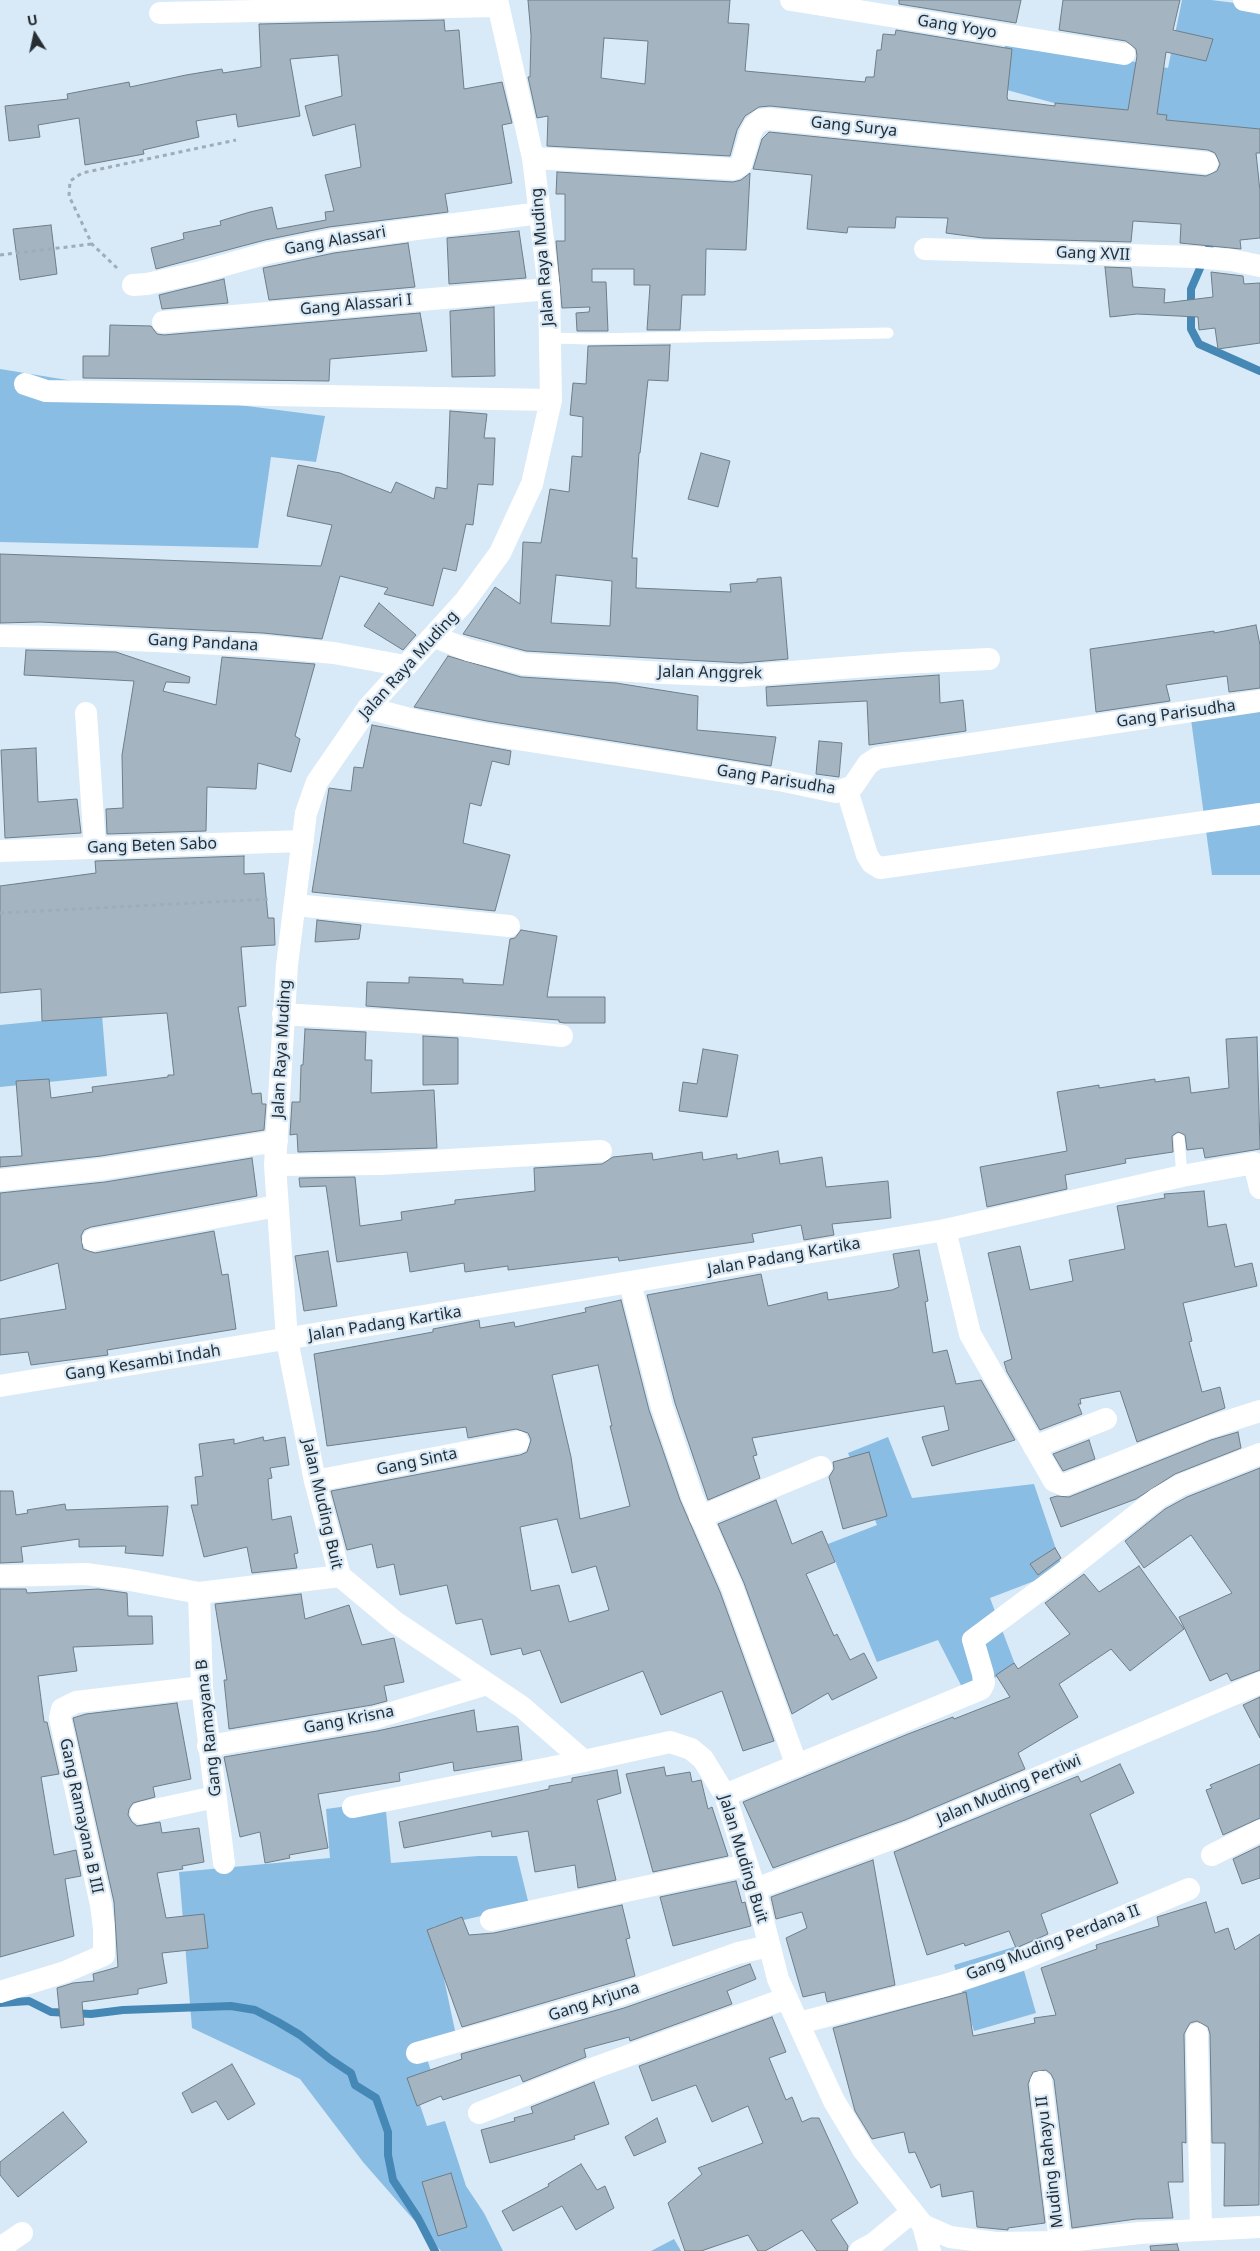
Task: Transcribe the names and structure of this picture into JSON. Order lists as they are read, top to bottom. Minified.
{"streets":{"street":["Gang Yoyo","Gang Surya","Gang Alassari","Gang XVII","Jalan Raya Muding","Gang Alassari I","Gang Pandana","Jalan Anggrek","Gang Parisudha","Gang Beten Sabo","Jalan Padang Kartika","Gang Kesambi Indah","Gang Sinta","Jalan Muding Buit","Gang Krisna","Gang Ramayana B","Jalan Muding Pertiwi","Gang Ramayana B III","Gang Muding Perdana II","Gang Arjuna","Muding Rahayu II"]},"crossings":[["Gang Surya","Jalan Raya Muding"],["Gang Alassari","Jalan Raya Muding"],["Jalan Raya Muding","Gang Alassari I"],["Jalan Raya Muding","Gang Pandana"],["Jalan Raya Muding","Jalan Anggrek"],["Jalan Raya Muding","Gang Parisudha"],["Jalan Raya Muding","Gang Beten Sabo"],["Jalan Raya Muding","Jalan Padang Kartika"],["Jalan Raya Muding","Gang Kesambi Indah"],["Jalan Raya Muding","Jalan Muding Buit"],["Jalan Padang Kartika","Gang Kesambi Indah"],["Jalan Padang Kartika","Jalan Muding Buit"],["Gang Kesambi Indah","Jalan Muding Buit"],["Gang Sinta","Jalan Muding Buit"],["Jalan Muding Buit","Gang Krisna"],["Jalan Muding Buit","Jalan Muding Pertiwi"],["Jalan Muding Buit","Gang Muding Perdana II"],["Jalan Muding Buit","Gang Arjuna"],["Jalan Muding Buit","Muding Rahayu II"],["Gang Krisna","Gang Ramayana B"],["Gang Ramayana B","Gang Ramayana B III"]],"north":"top"}
